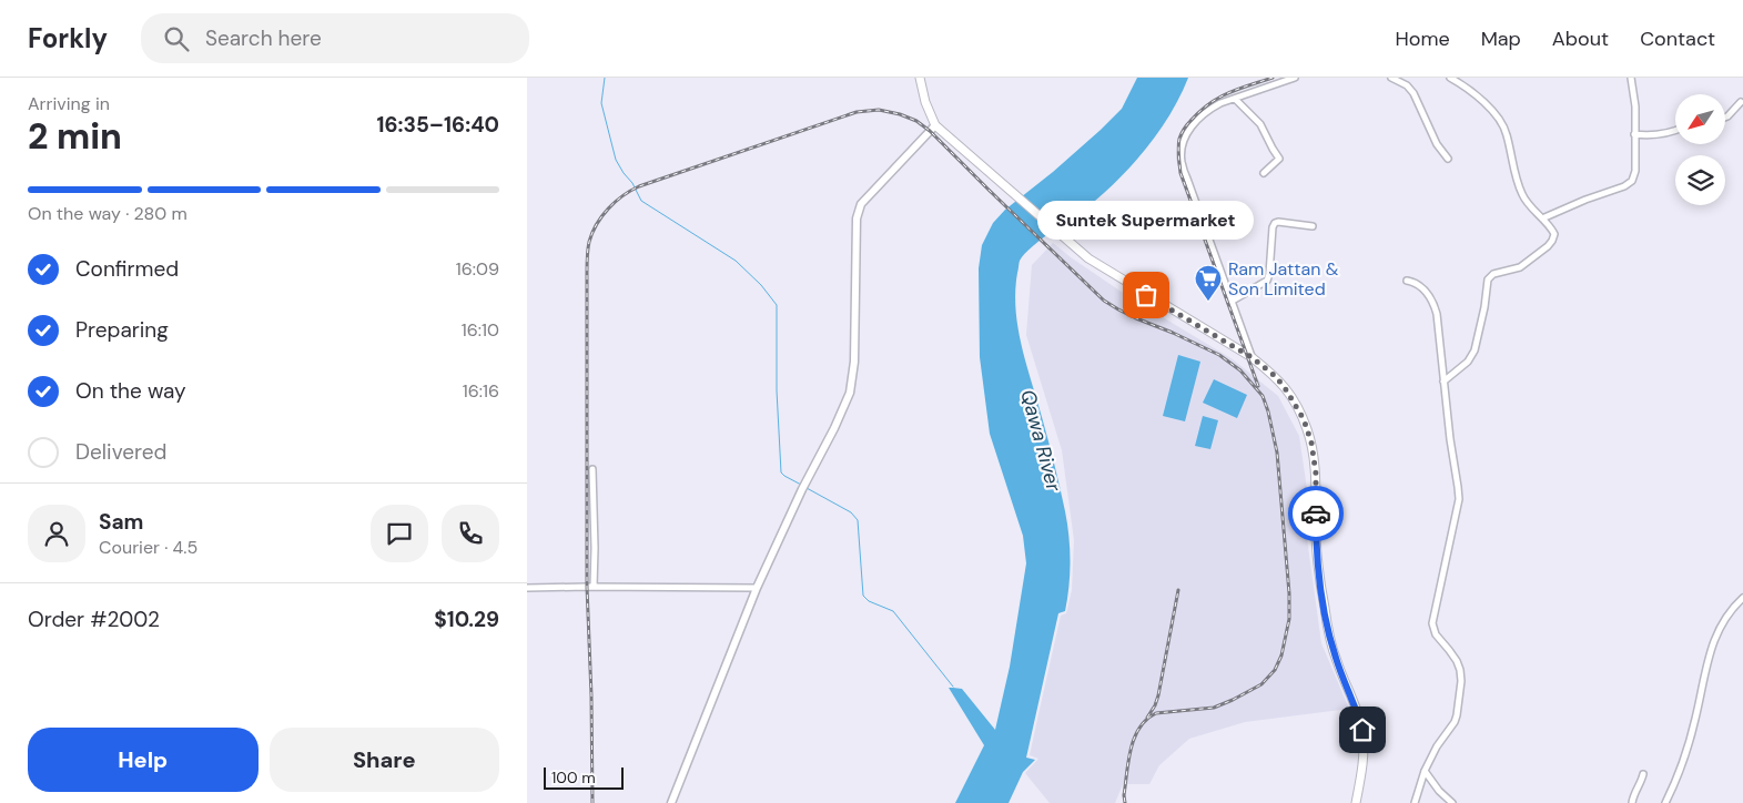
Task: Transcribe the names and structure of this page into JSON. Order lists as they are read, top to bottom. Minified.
{"water":["Qawa River"],"places":{"other":["Suntek Supermarket"],"supermarket":["Ram Jattan & Son Limited"]},"scale_bar":"100 m","north":"bottom left","page":{"header":"Forkly","search":"Search here","nav":["Home","Map","About","Contact"],"heading":["2 min","Arriving in","16:35–16:40"],"panel":["Sam","Courier · 4.5","Order #2002","$10.29"],"bar":"On the way · 280 m","bubble":"Suntek Supermarket","list":[["Confirmed","16:09"],["Preparing","16:10"],["On the way","16:16"],"Delivered"],"buttons":["Help","Share"],"scale":"100 m"}}
